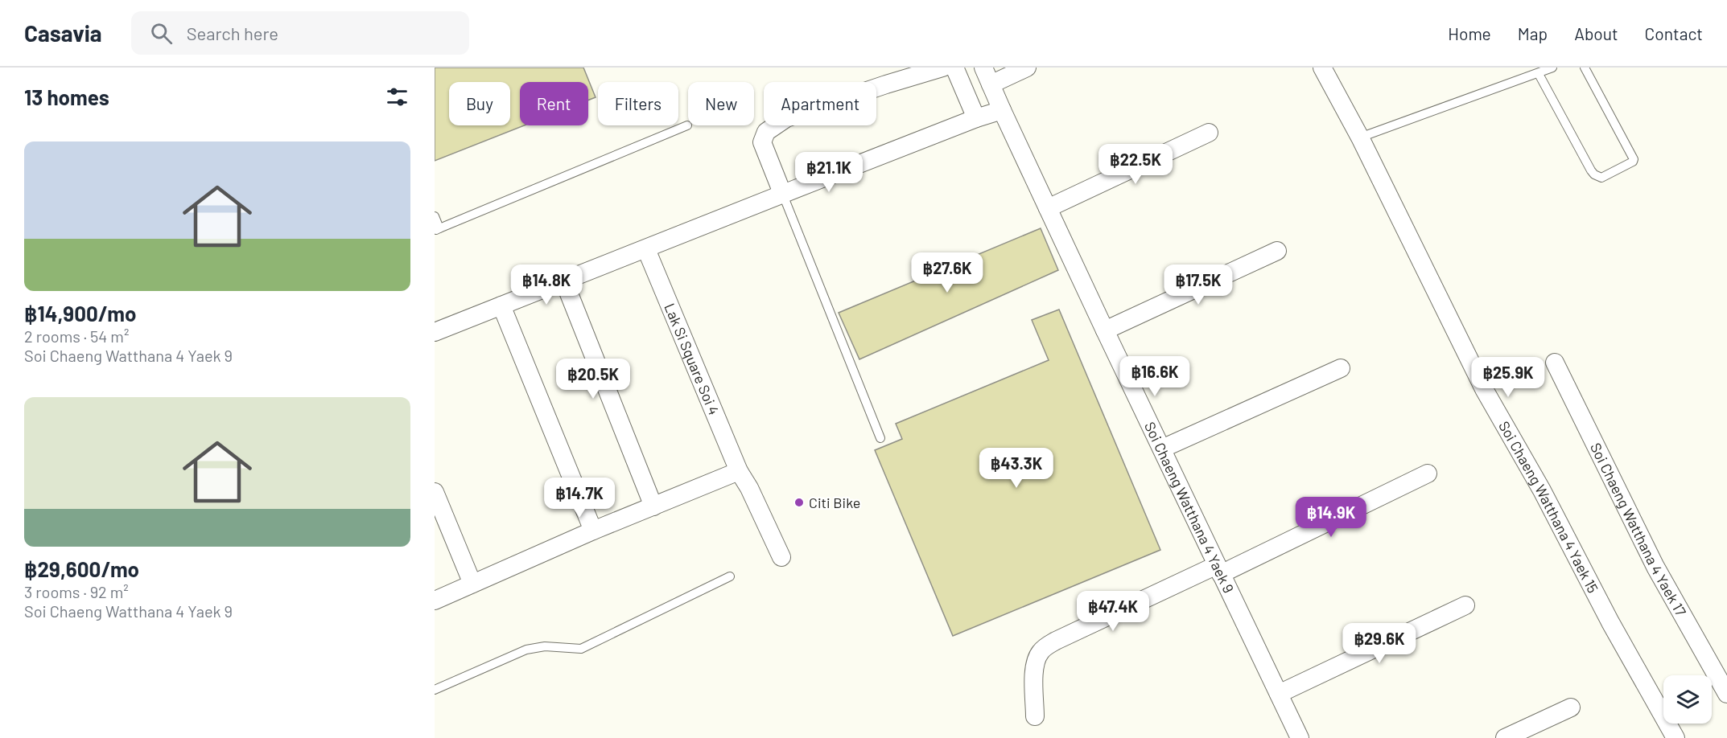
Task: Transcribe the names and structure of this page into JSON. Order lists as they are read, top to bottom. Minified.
{"streets":{"street":["Lak Si Square Soi 4","Soi Chaeng Watthana 4 Yaek 15","Soi Chaeng Watthana 4 Yaek 9","Soi Chaeng Watthana 4 Yaek 17"]},"places":["Citi Bike"],"page":{"header":"Casavia","search":"Search here","nav":["Home","Map","About","Contact"],"heading":"13 homes","chip":["Buy","Rent","Filters","New","Apartment"],"list":[{"name":"฿14,900/mo","note":"2 rooms · 54 m² · Soi Chaeng Watthana 4 Yaek 9"},{"name":"฿29,600/mo","note":"3 rooms · 92 m² · Soi Chaeng Watthana 4 Yaek 9"}],"price":["฿22.5K","฿21.1K","฿27.6K","฿14.8K","฿17.5K","฿16.6K","฿25.9K","฿20.5K","฿43.3K","฿14.7K","฿14.9K","฿47.4K","฿29.6K"]}}
